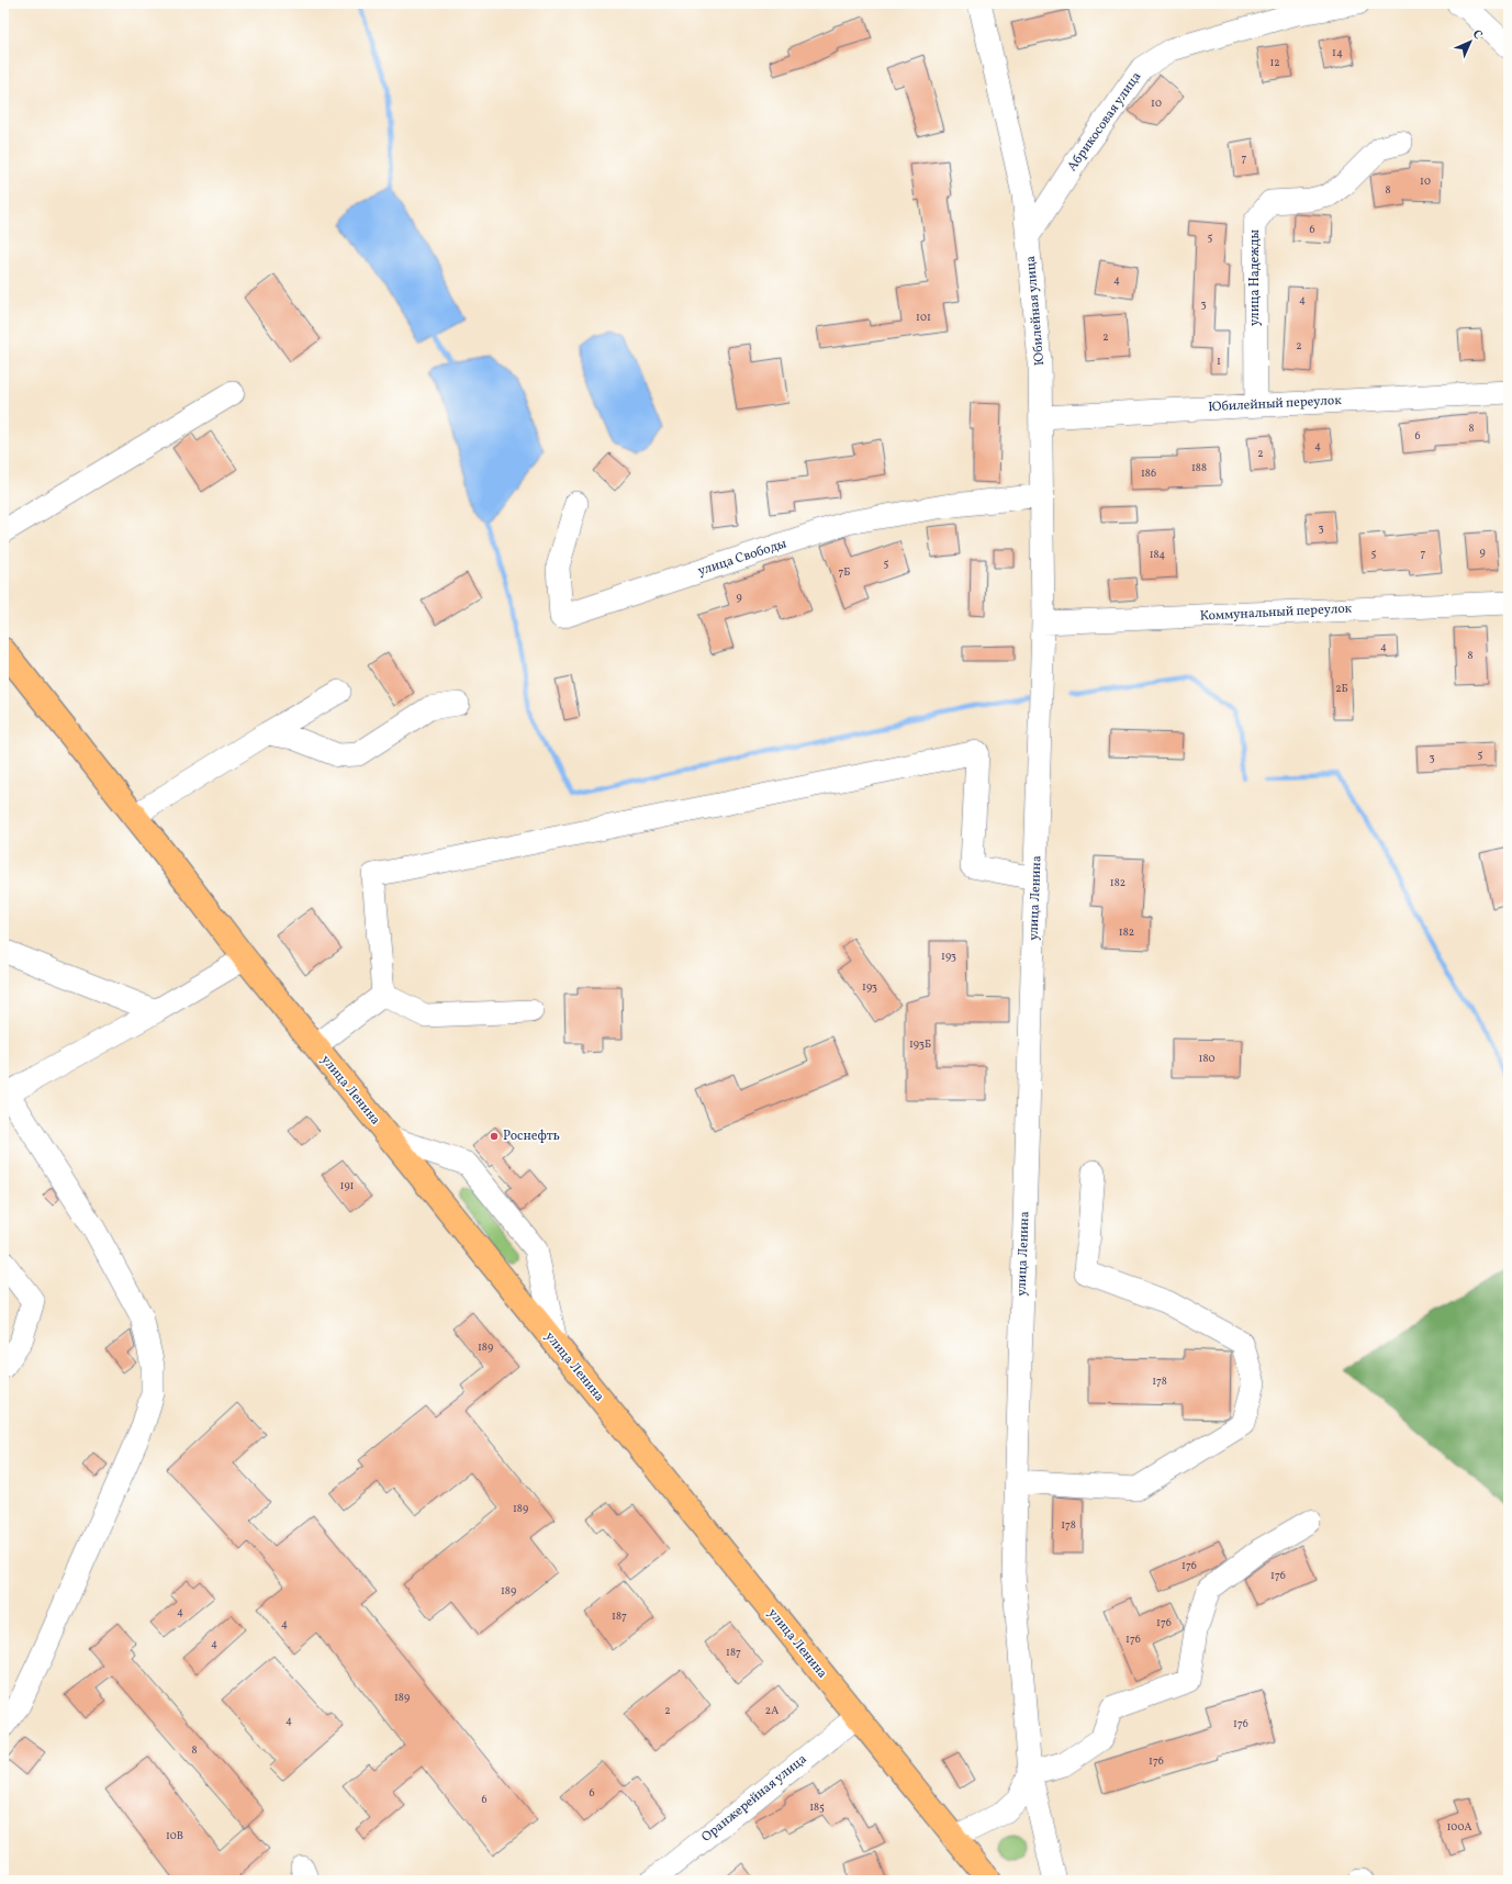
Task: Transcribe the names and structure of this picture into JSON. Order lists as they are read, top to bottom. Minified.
{"streets":{"main road":["улица Ленина"],"street":["Абрикосовая улица","улица Надежды","Юбилейная улица","Юбилейный переулок","улица Свободы","Коммунальный переулок","Оранжерейная улица"]},"crossings":[["Абрикосовая улица","Юбилейная улица"],["улица Надежды","Юбилейный переулок"],["Юбилейная улица","Юбилейный переулок"],["Юбилейная улица","улица Свободы"],["Юбилейная улица","Коммунальный переулок"],["Юбилейная улица","улица Ленина"],["Коммунальный переулок","улица Ленина"],["улица Ленина","Оранжерейная улица"]],"places":["Роснефть"],"house_numbers":["14","12","10","7","10","8","6","5","4","4","3","101","2","2","1","8","6","4","2","188","186","3","9","5","7","184","5","7Б","9","4","8","2Б","5","3","182","182","193","193","193Б","180","191","189","178","189","178","176","176","189","4","187","176","4","176","4","187","189","2","2А","4","176","8","176","6","6","185","100А","10В"],"north":"top right"}
